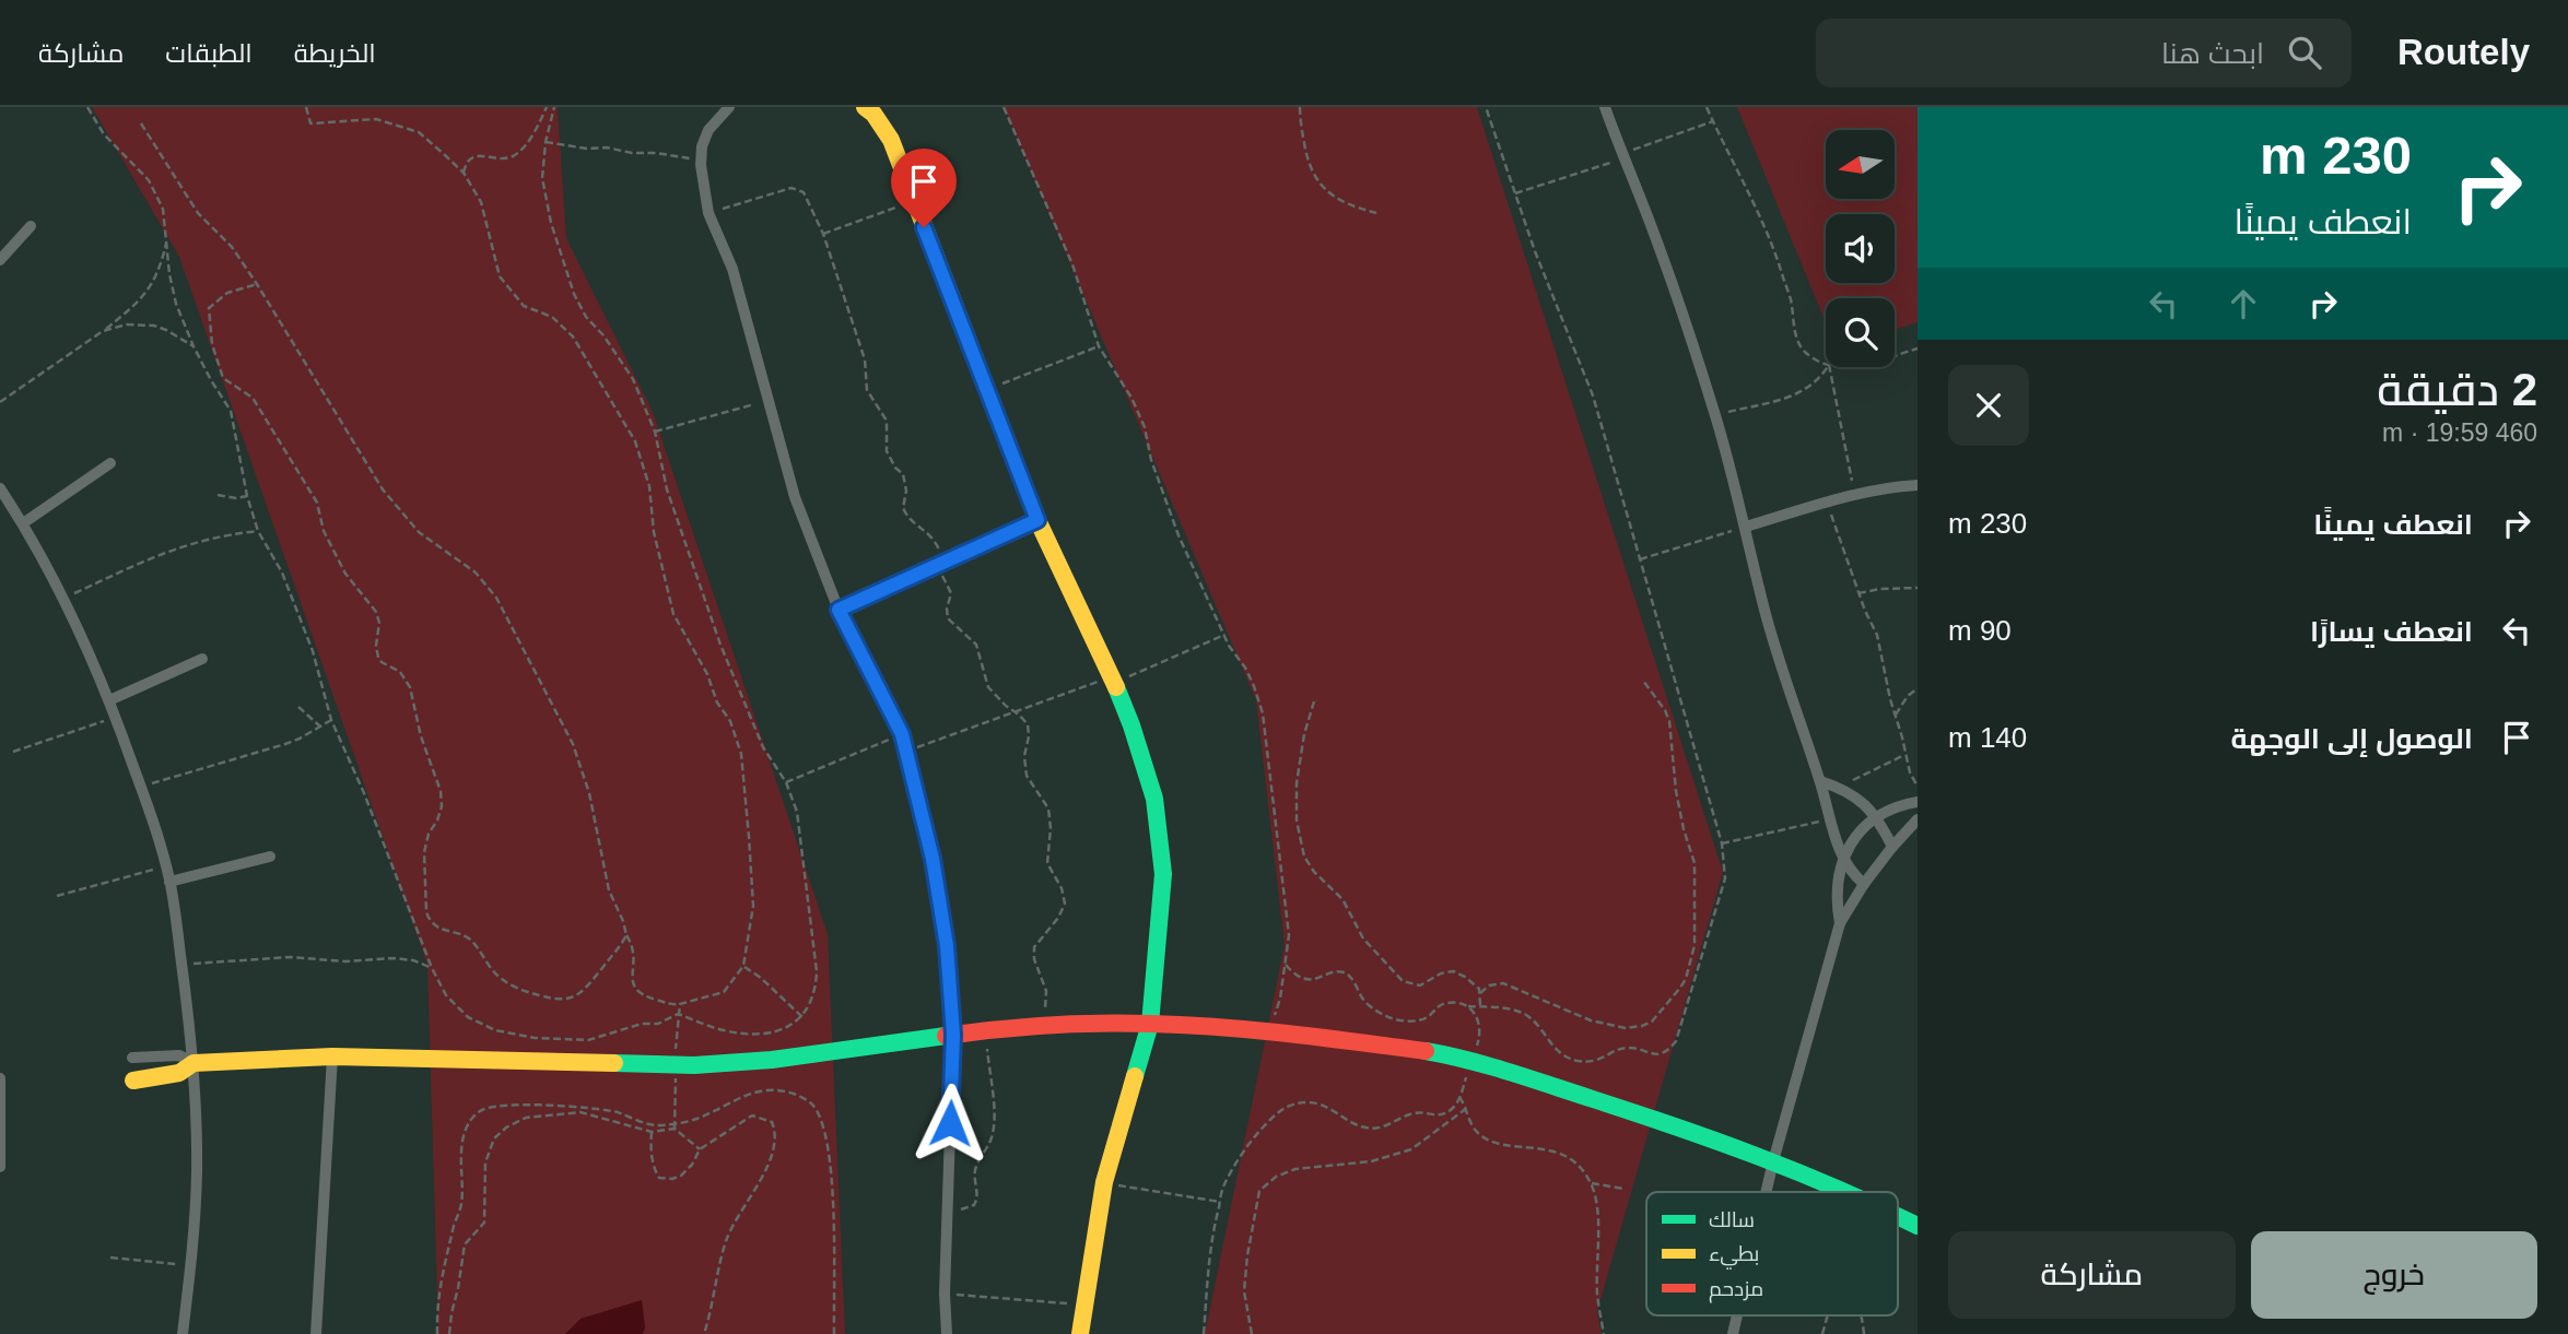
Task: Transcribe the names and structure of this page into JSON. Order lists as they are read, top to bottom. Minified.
{"legend":["سالك","بطيء","مزدحم"],"north":"left","page":{"header":"Routely","search":"ابحث هنا","nav":["الخريطة","الطبقات","مشاركة"],"turn":["230 m","انعطف يمينًا"],"heading":["2 دقيقة","460 m · 19:59"],"list":[{"name":"انعطف يمينًا","value":"230 m"},{"name":"انعطف يسارًا","value":"90 m"},{"name":"الوصول إلى الوجهة","value":"140 m"}],"buttons":["خروج","مشاركة"]}}
